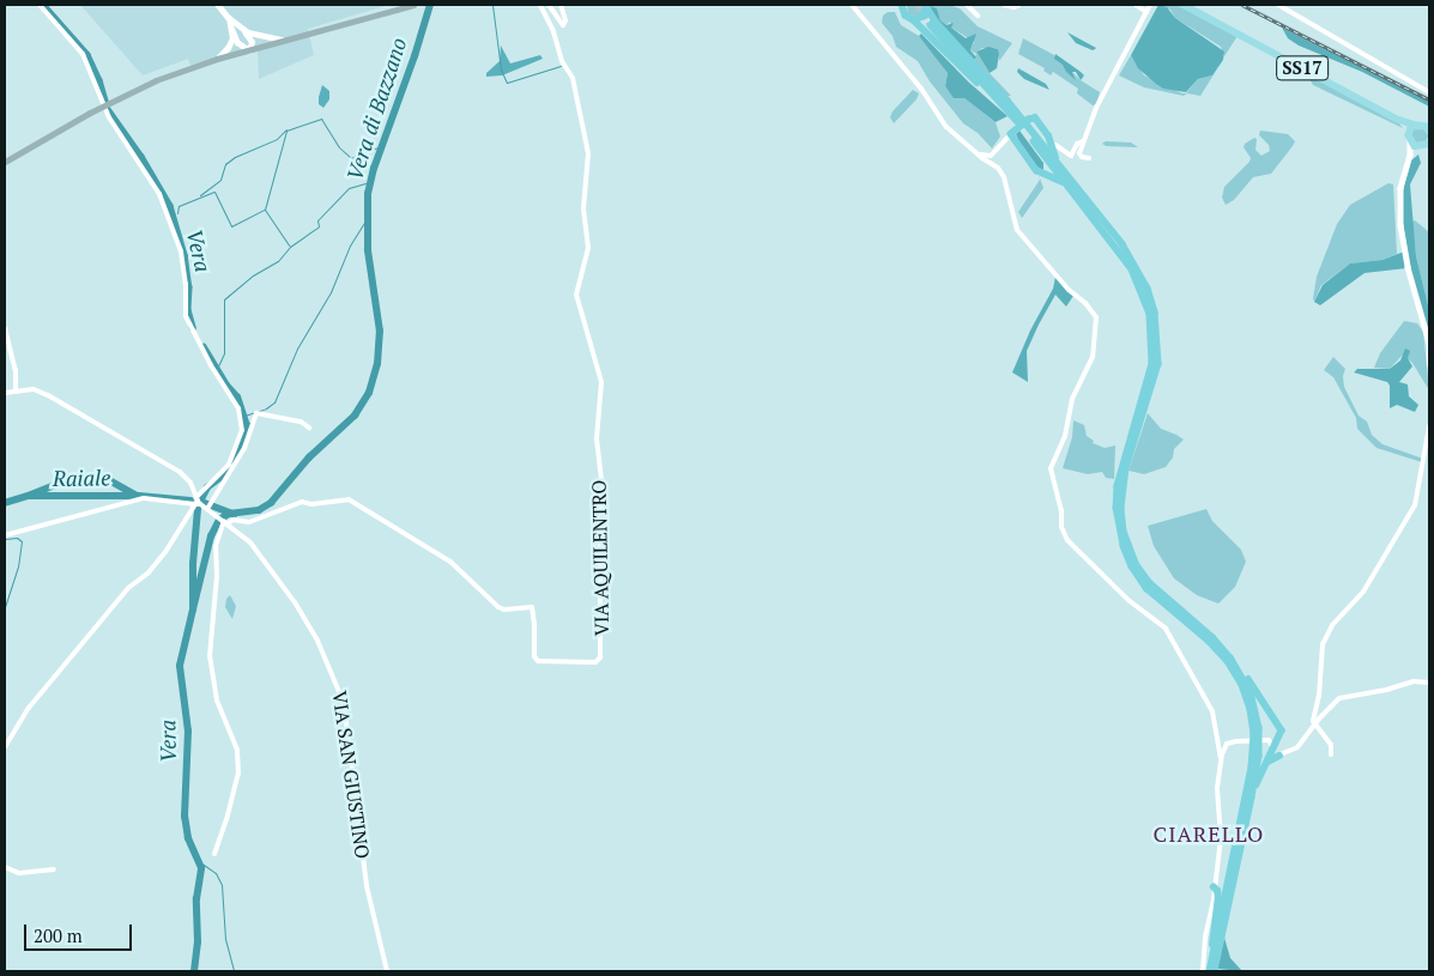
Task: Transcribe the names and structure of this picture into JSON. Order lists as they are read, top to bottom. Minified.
{"streets":{"main road":["SS17"],"street":["VIA AQUILENTRO","VIA SAN GIUSTINO"]},"crossings":[["VIA AQUILENTRO","VIA SAN GIUSTINO"]],"districts":["CIARELLO"],"water":["Vera di Bazzano","Vera","Raiale"],"scale_bar":"200 m"}
